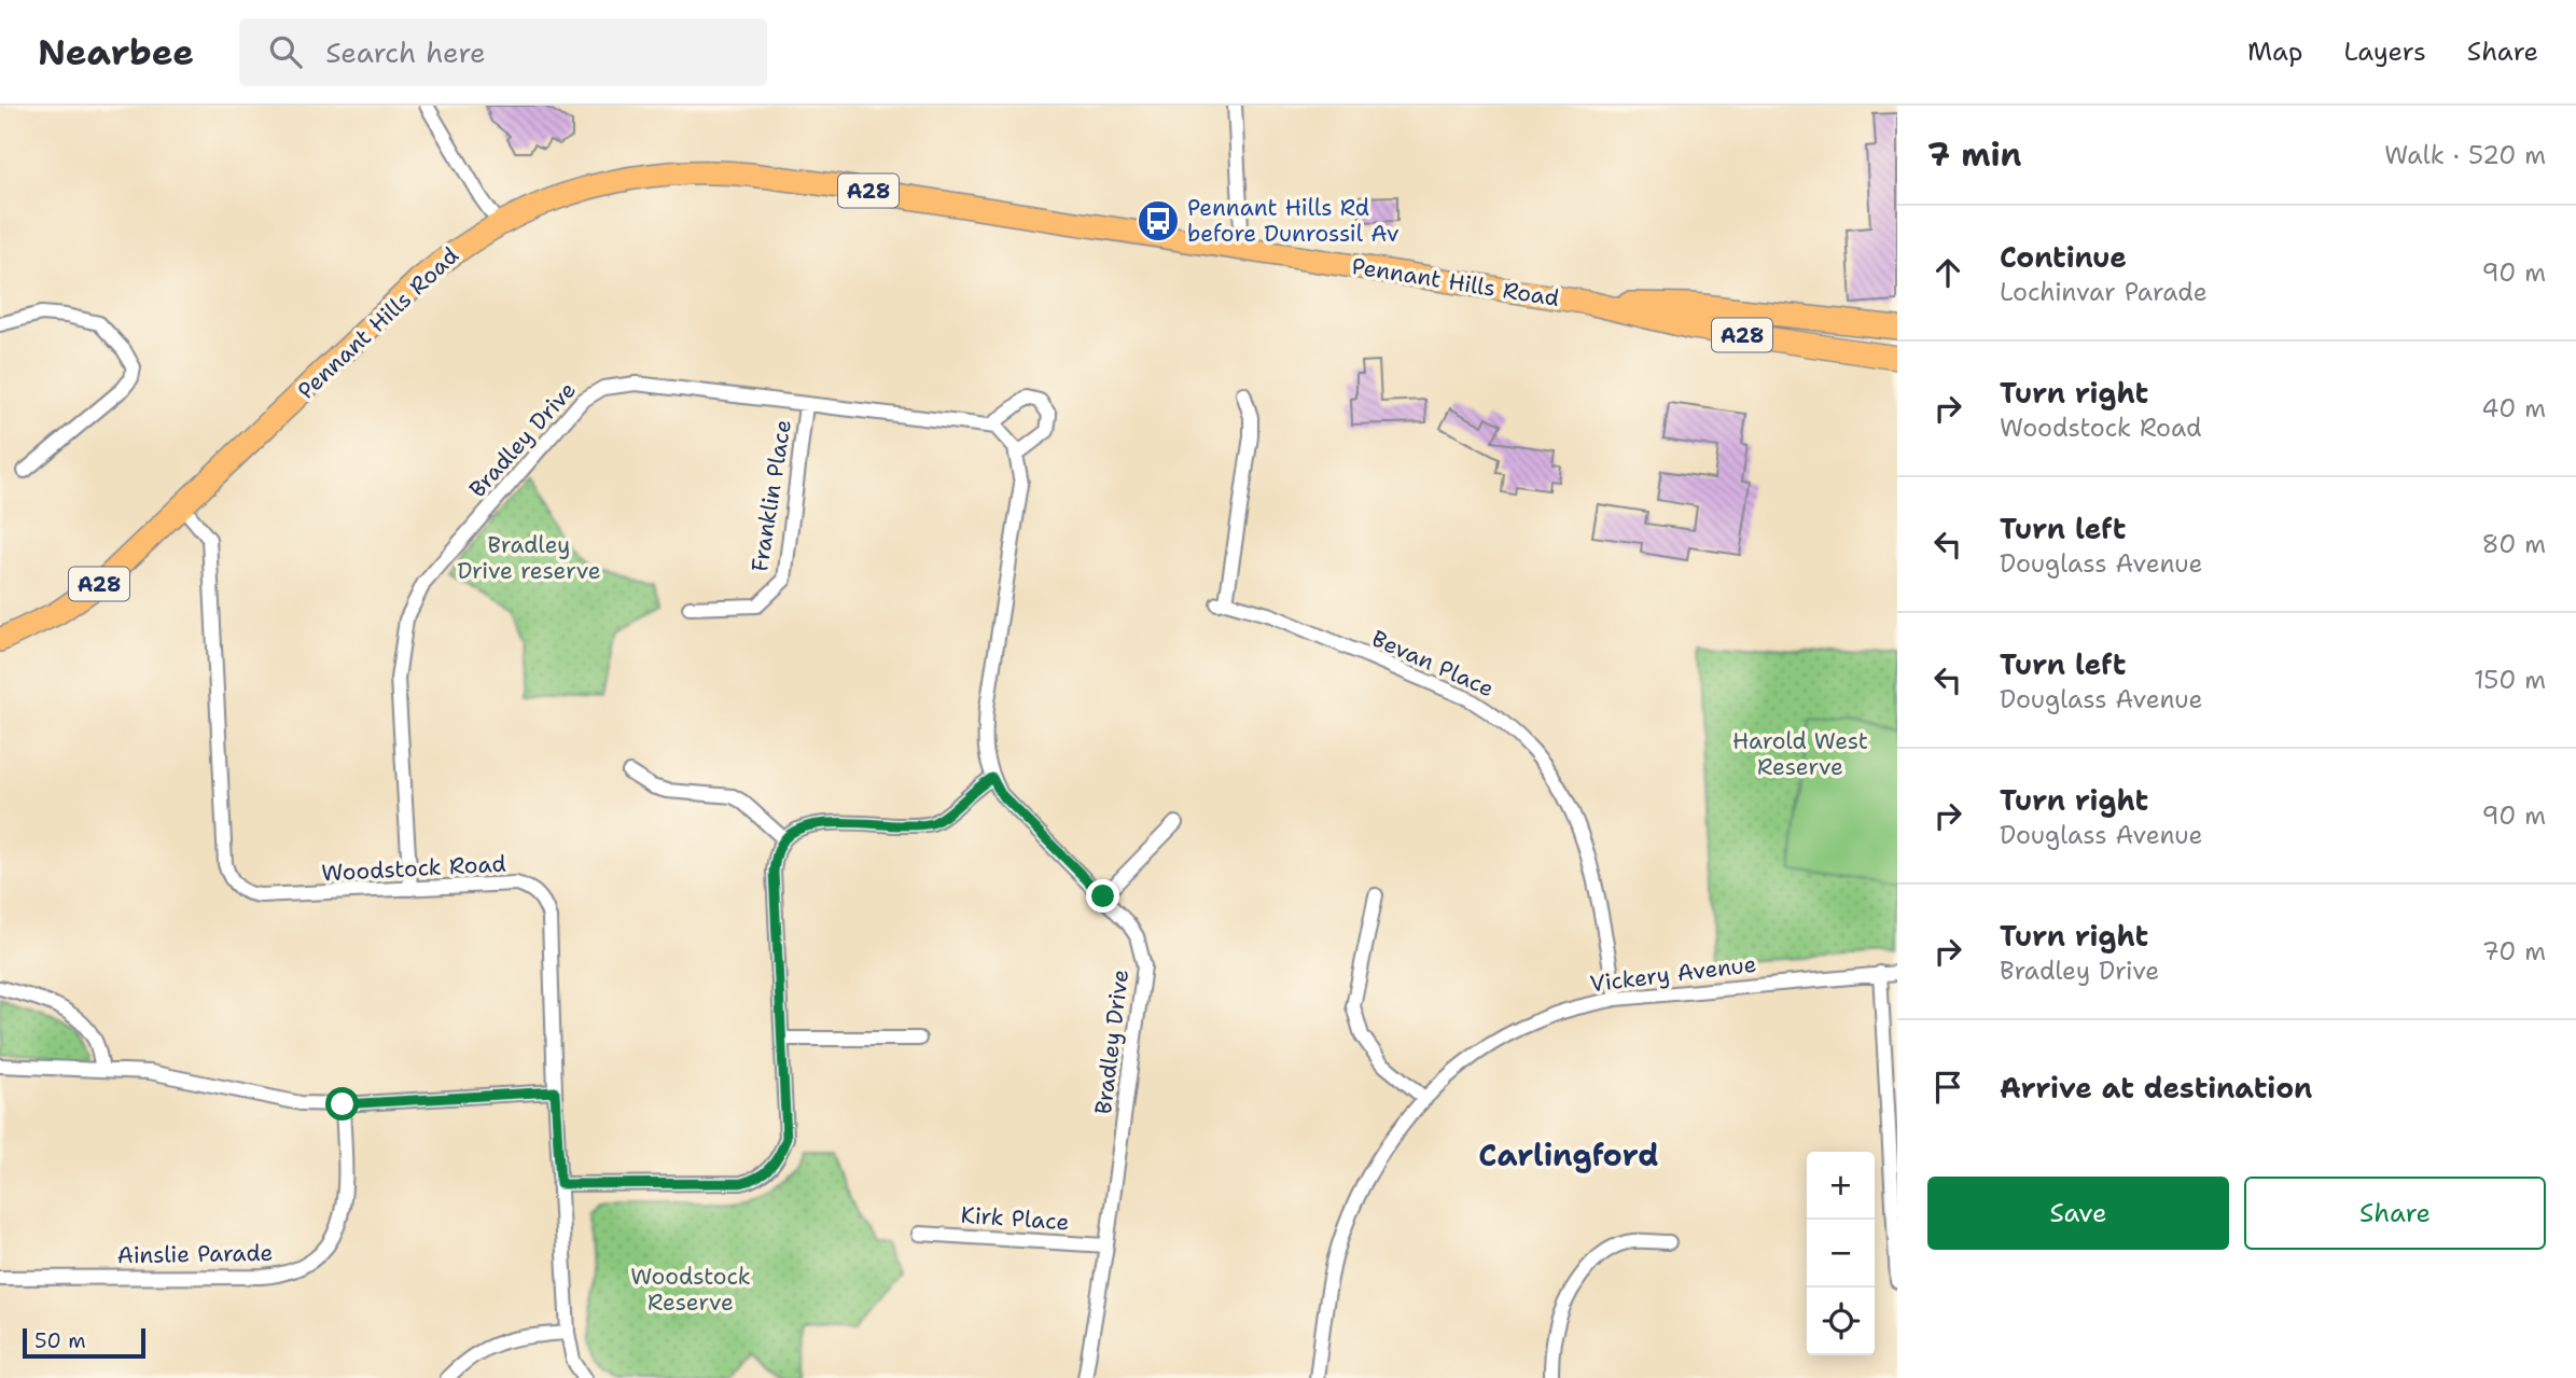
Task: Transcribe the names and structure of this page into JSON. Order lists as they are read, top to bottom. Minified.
{"streets":{"highway":["A28","Pennant Hills Road"],"street":["Bradley Drive","Franklin Place","Bevan Place","Woodstock Road","Vickery Avenue","Kirk Place","Ainslie Parade"]},"crossings":[["Pennant Hills Road","Woodstock Road"],["Bradley Drive","Franklin Place"],["Bradley Drive","Woodstock Road"],["Bradley Drive","Kirk Place"],["Bevan Place","Vickery Avenue"]],"districts":["Carlingford"],"parks":["Bradley Drive reserve","Harold West Reserve","Woodstock Reserve"],"places":{"bus stop":["Pennant Hills Rd before Dunrossil Av"]},"scale_bar":"50 m","page":{"header":"Nearbee","search":"Search here","nav":["Map","Layers","Share"],"heading":["7 min","Walk · 520 m"],"list":[["Continue","Lochinvar Parade","90 m"],["Turn right","Woodstock Road","40 m"],["Turn left","Douglass Avenue","80 m"],["Turn left","Douglass Avenue","150 m"],["Turn right","Douglass Avenue","90 m"],["Turn right","Bradley Drive","70 m"],"Arrive at destination"],"map_buttons":["+","−"],"buttons":["Save","Share"],"scale":"50 m"}}
